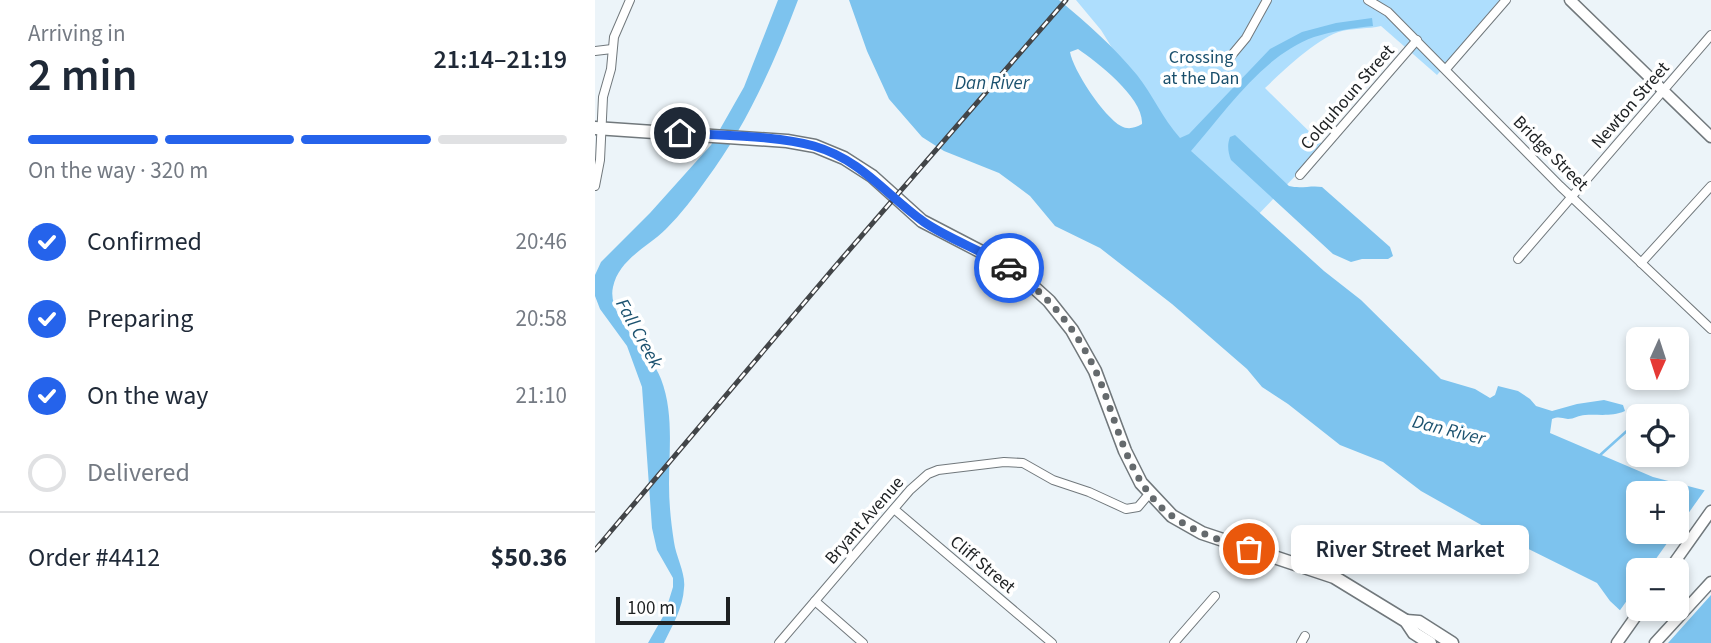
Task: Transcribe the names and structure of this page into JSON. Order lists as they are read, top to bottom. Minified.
{"streets":{"street":["Colquhoun Street","Newton Street","Bridge Street","Bryant Avenue","Cliff Street"]},"crossings":[["Colquhoun Street","Bridge Street"],["Newton Street","Bridge Street"],["Bryant Avenue","Cliff Street"]],"water":["Dan River","Fall Creek"],"parks":["Crossing at the Dan"],"places":["River Street Market"],"scale_bar":"100 m","north":"bottom","page":{"heading":["2 min","Arriving in","21:14–21:19"],"panel":["Order #4412","$50.36"],"bar":"On the way · 320 m","list":[["Confirmed","20:46"],["Preparing","20:58"],["On the way","21:10"],"Delivered"],"map_buttons":["+","−"],"bubble":"River Street Market","scale":"100 m"}}
